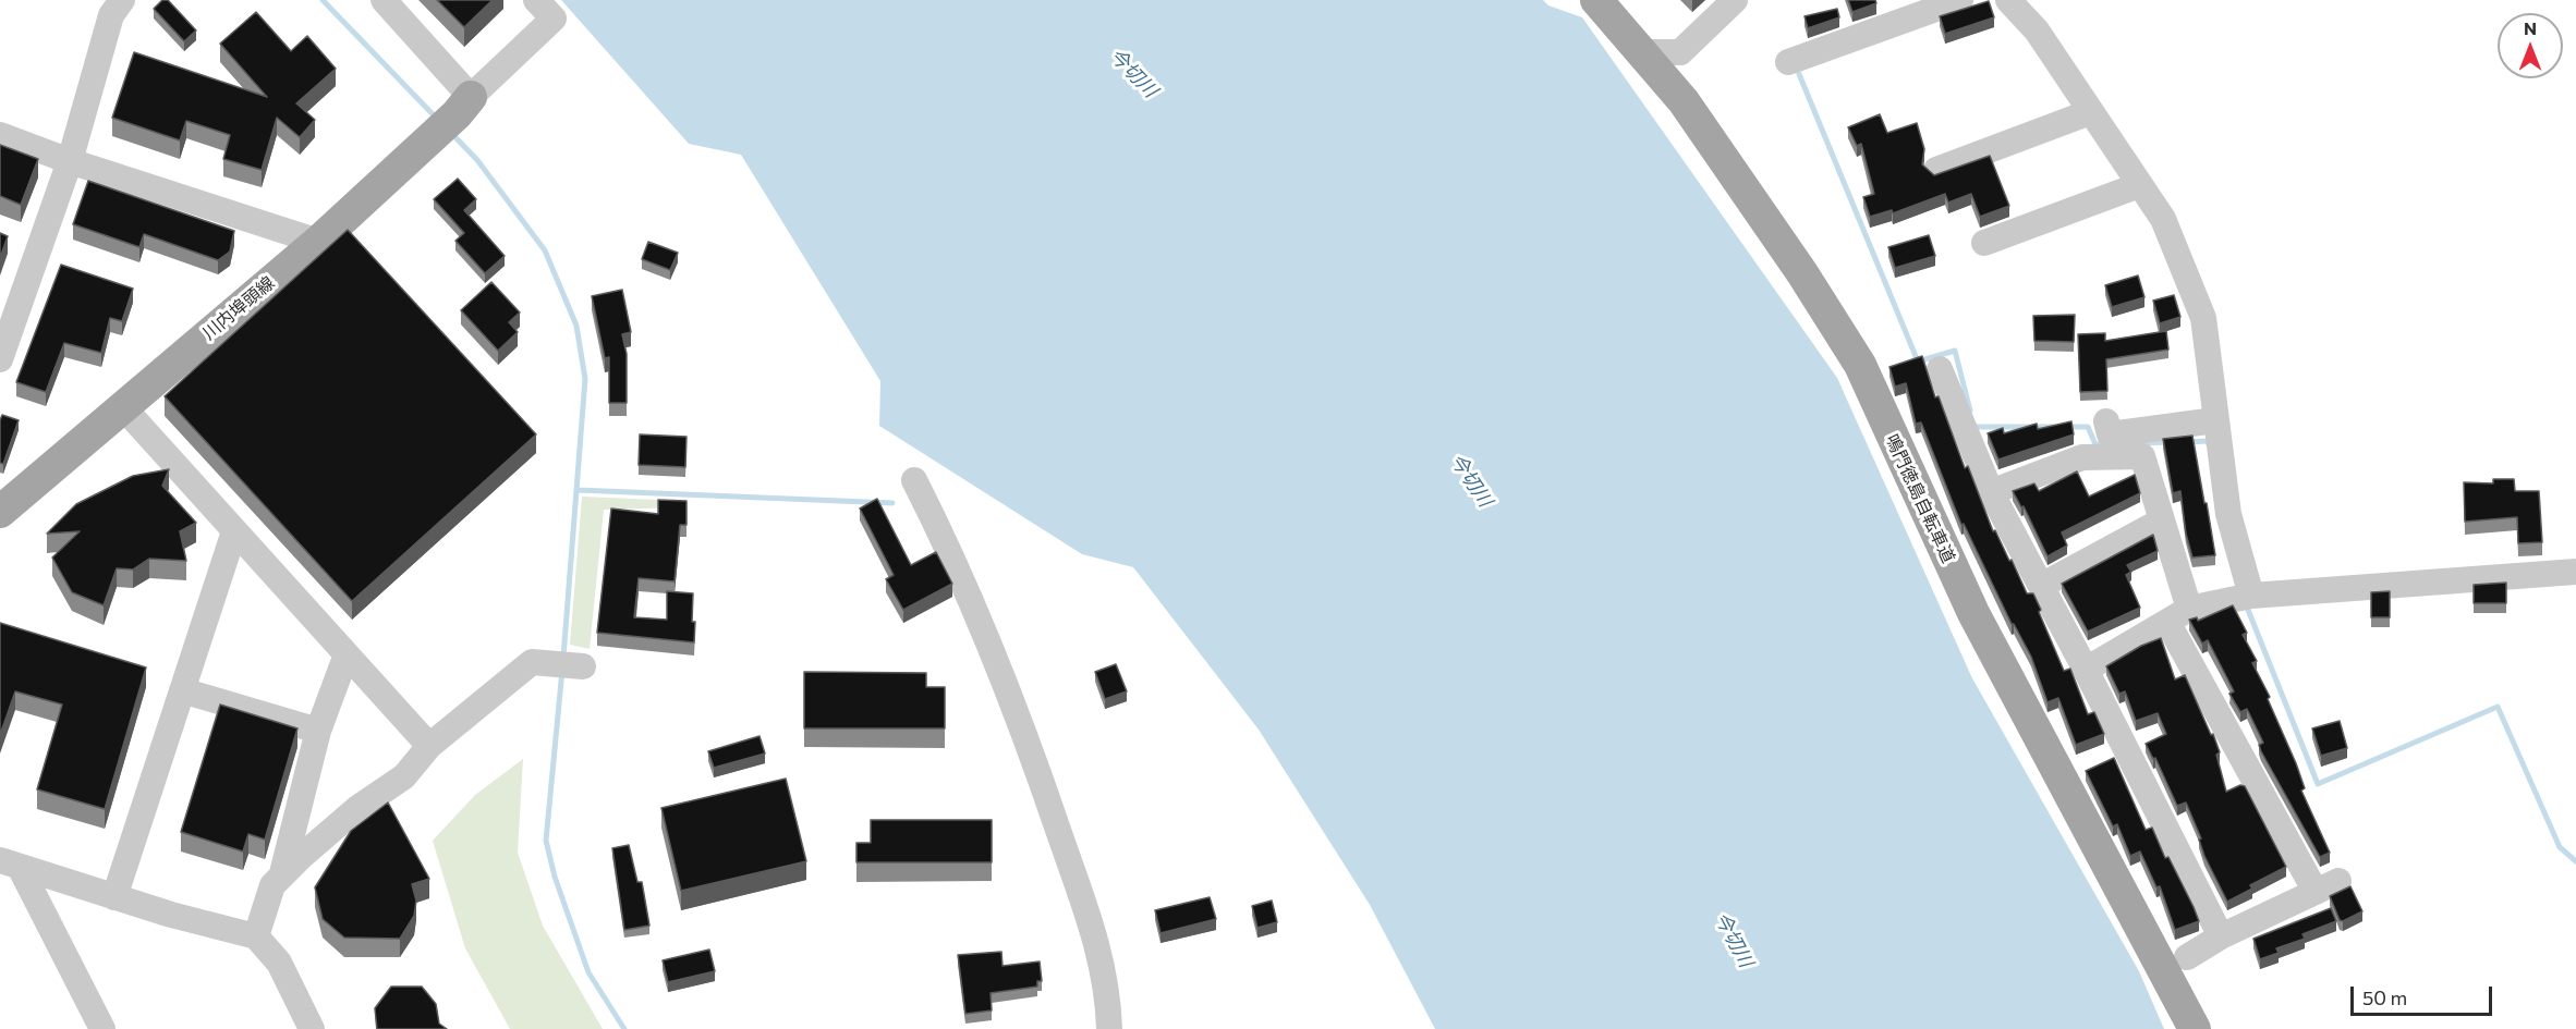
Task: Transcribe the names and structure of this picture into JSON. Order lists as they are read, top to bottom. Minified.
{"streets":{"main road":["川内埠頭線","鳴門徳島自転車道"]},"water":["今切川"],"scale_bar":"50 m","north":"top"}
